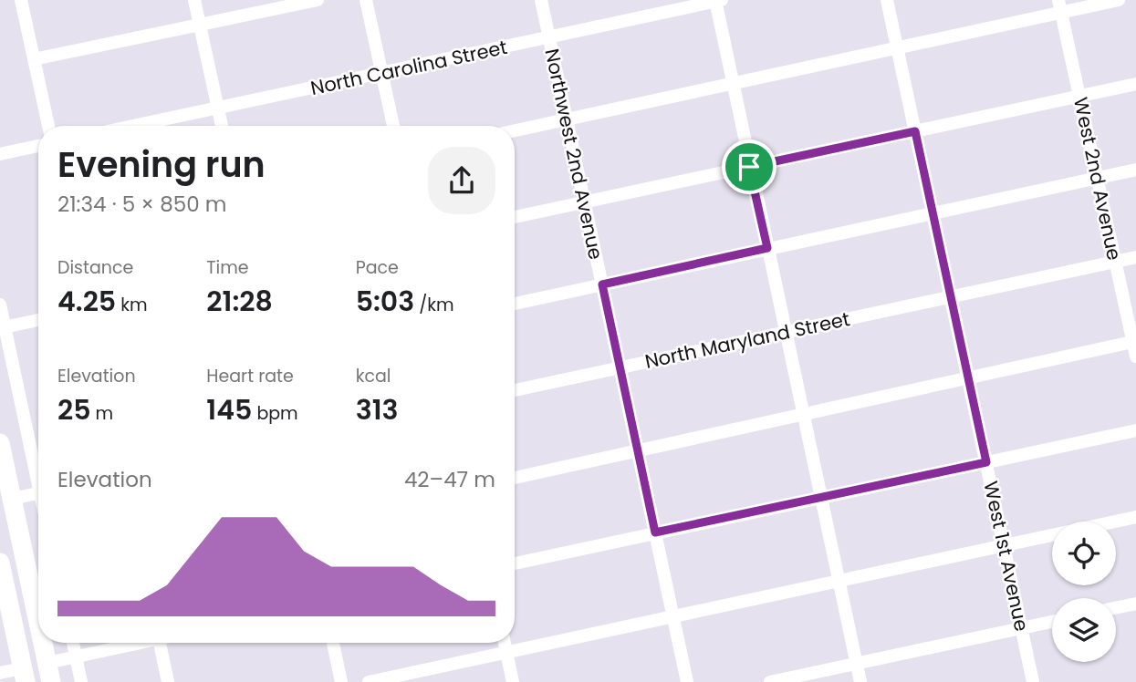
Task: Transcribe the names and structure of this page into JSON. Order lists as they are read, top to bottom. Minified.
{"streets":{"street":["North Carolina Street","Northwest 2nd Avenue","West 2nd Avenue","North Maryland Street","West 1st Avenue"]},"crossings":[["North Carolina Street","Northwest 2nd Avenue"],["Northwest 2nd Avenue","North Maryland Street"],["West 2nd Avenue","North Maryland Street"],["North Maryland Street","West 1st Avenue"]],"page":{"heading":["Evening run","21:34 · 5 × 850 m"],"stats":[["Distance","4.25 km"],["Time","21:28"],["Pace","5:03 /km"],["Elevation","25 m"],["Heart rate","145 bpm"],["kcal","313"]],"chart":["Elevation","42–47 m"]}}
